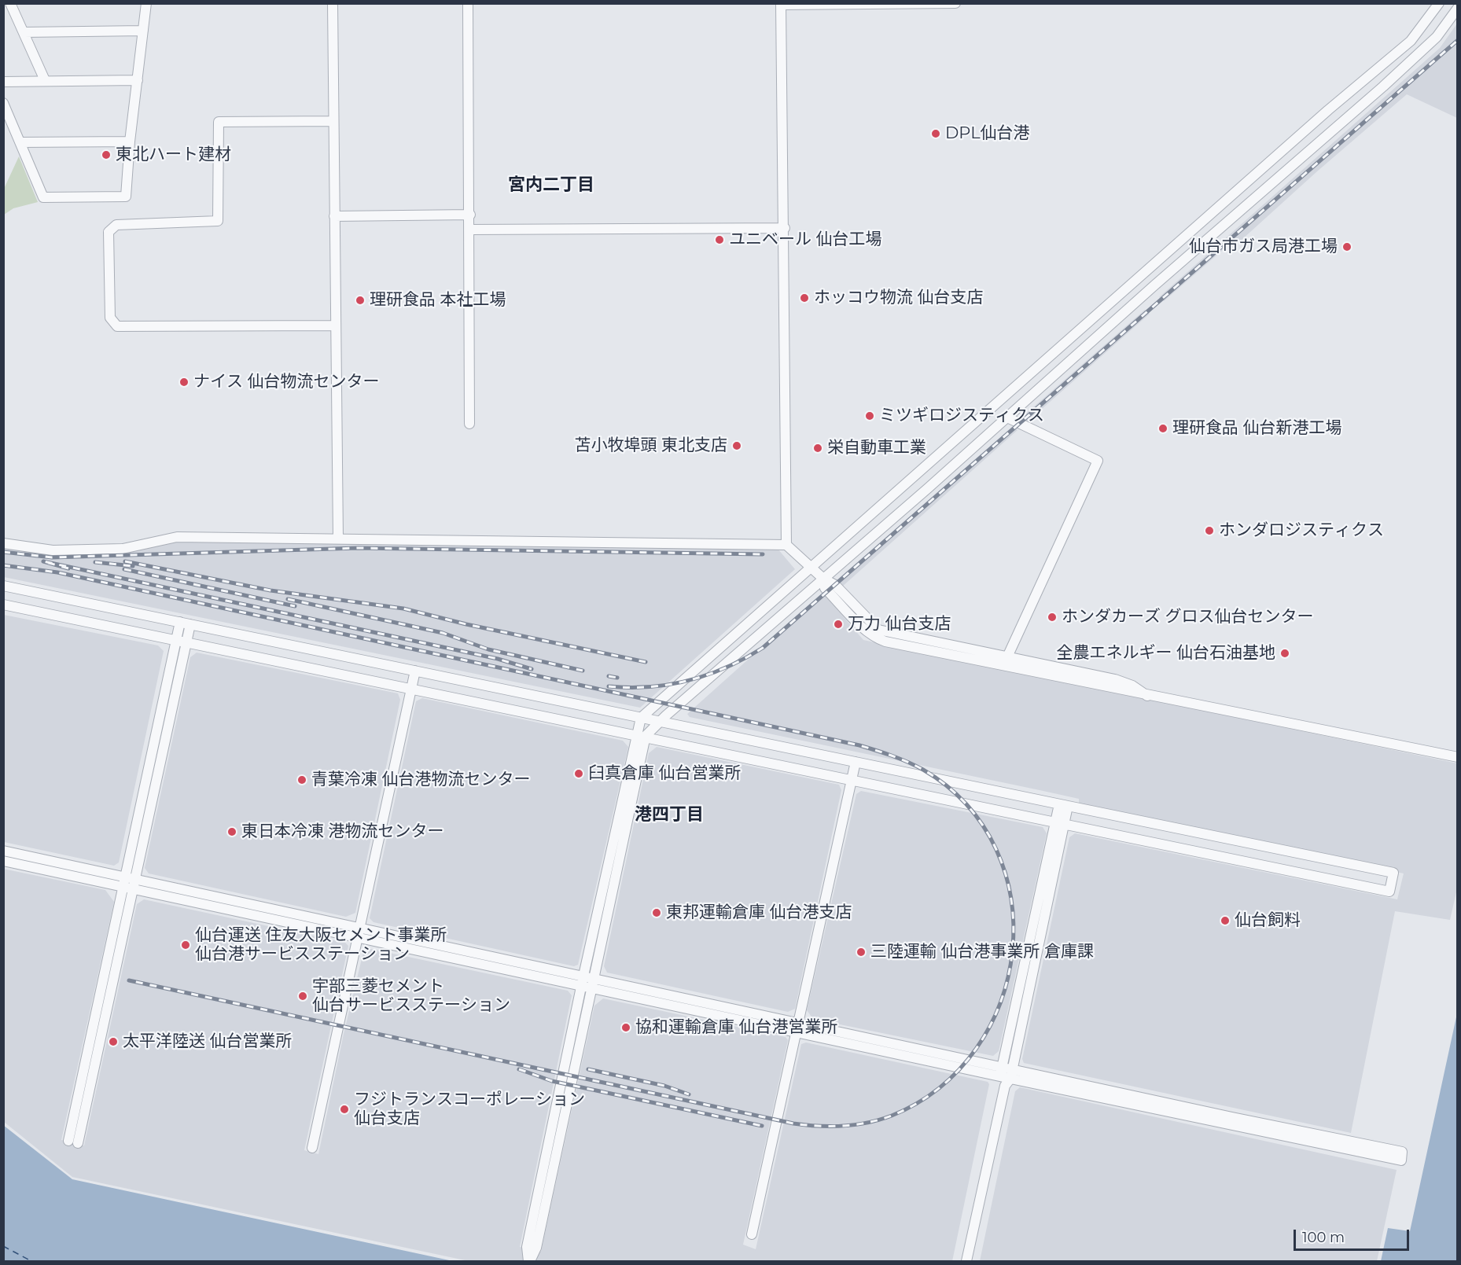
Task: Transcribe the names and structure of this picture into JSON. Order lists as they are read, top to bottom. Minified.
{"districts":["宮内二丁目","港四丁目"],"places":["DPL仙台港","東北ハート建材","ユニベール 仙台工場","仙台市ガス局港工場","ホッコウ物流 仙台支店","理研食品 本社工場","ナイス 仙台物流センター","ミツギロジスティクス","理研食品 仙台新港工場","苫小牧埠頭 東北支店","栄自動車工業","ホンダロジスティクス","ホンダカーズ グロス仙台センター","万力 仙台支店","全農エネルギー 仙台石油基地","臼真倉庫 仙台営業所","青葉冷凍 仙台港物流センター","東日本冷凍 港物流センター","東邦運輸倉庫 仙台港支店","仙台飼料","仙台運送 住友大阪セメント事業所 仙台港サービスステーション","三陸運輸 仙台港事業所 倉庫課","宇部三菱セメント 仙台サービスステーション","協和運輸倉庫 仙台港営業所","太平洋陸送 仙台営業所","フジトランスコーポレーション 仙台支店"],"scale_bar":"100 m"}
